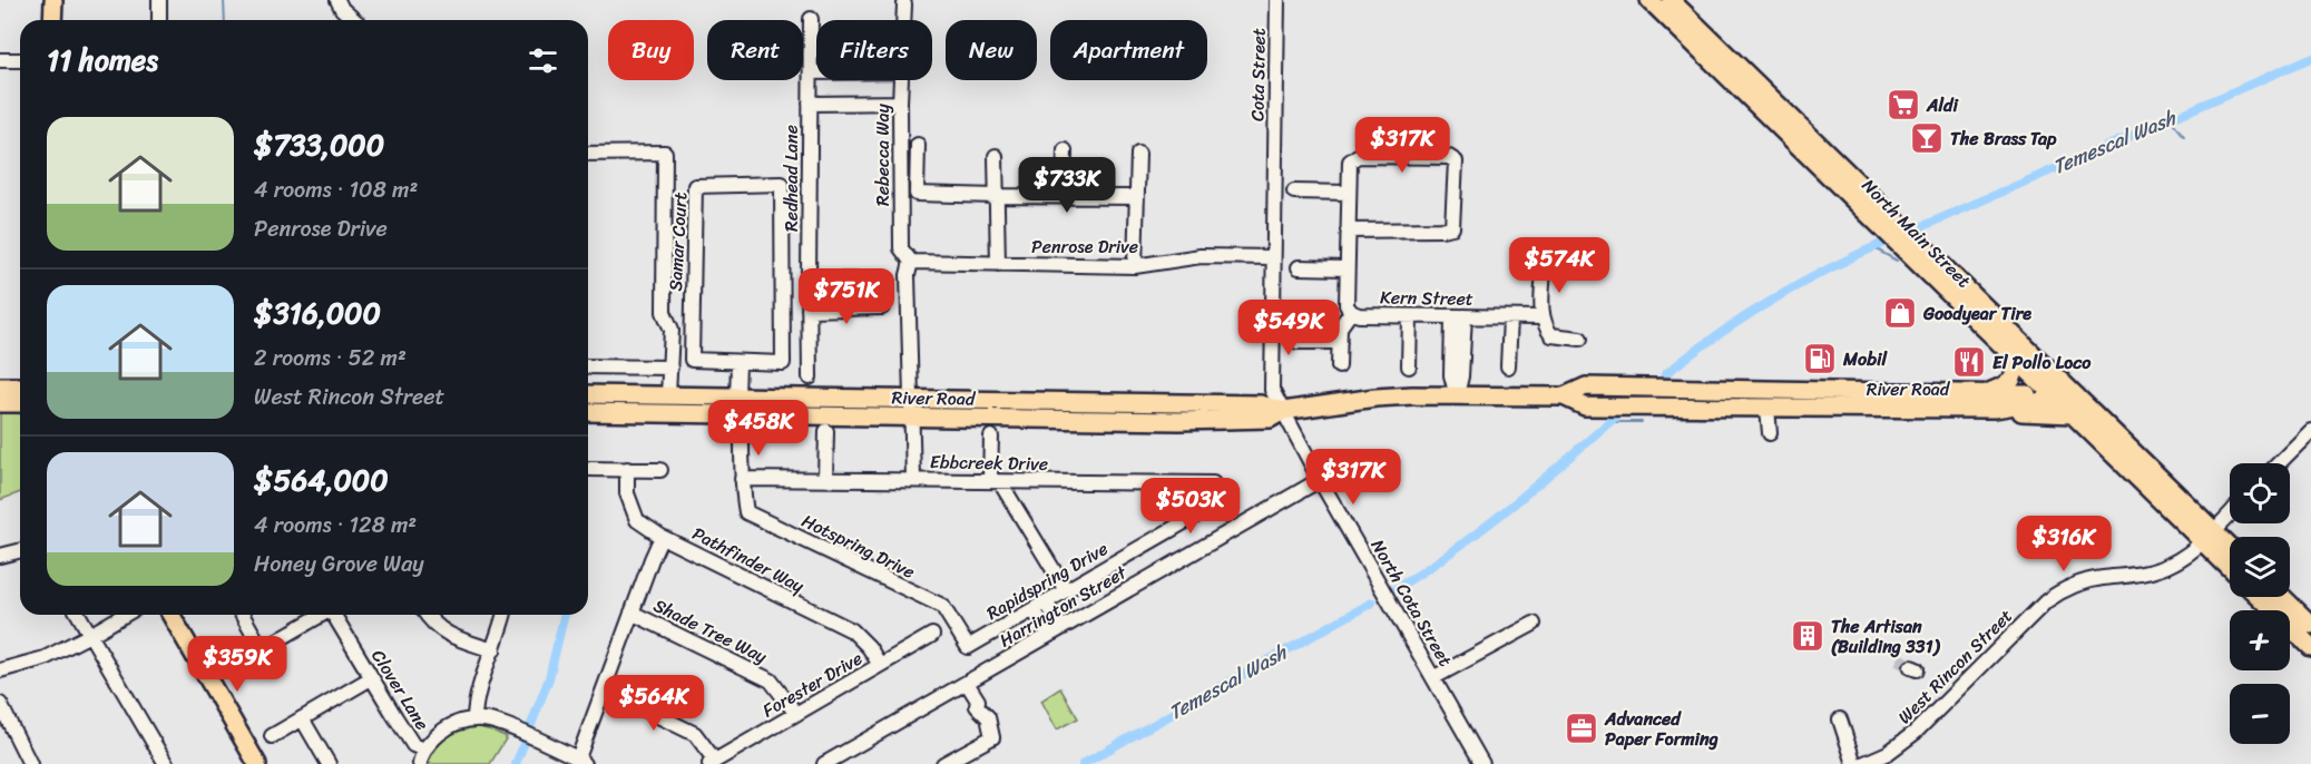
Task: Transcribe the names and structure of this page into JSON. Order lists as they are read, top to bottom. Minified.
{"streets":{"main road":["North Main Street","River Road"],"street":["Cota Street","Rebecca Way","Redhead Lane","Samar Court","Penrose Drive","Kern Street","Ebbcreek Drive","Hotspring Drive","Pathfinder Way","Rapidspring Drive","North Cota Street","Harrington Street","Shade Tree Way","West Rincon Street","Forester Drive","Clover Lane"]},"crossings":[["Cota Street","North Cota Street"],["Rebecca Way","Penrose Drive"],["Rebecca Way","River Road"],["Rebecca Way","Ebbcreek Drive"],["North Main Street","River Road"],["North Main Street","West Rincon Street"],["Penrose Drive","North Cota Street"],["River Road","North Cota Street"],["Ebbcreek Drive","Hotspring Drive"],["Ebbcreek Drive","Rapidspring Drive"],["Hotspring Drive","Rapidspring Drive"],["Pathfinder Way","Forester Drive"],["North Cota Street","Harrington Street"],["Shade Tree Way","Forester Drive"]],"water":["Temescal Wash"],"places":{"supermarket":["Aldi"],"bar":["The Brass Tap"],"shop":["Goodyear Tire"],"fuel station":["Mobil"],"restaurant":["El Pollo Loco"],"building":["The Artisan (Building 331)"],"office":["Advanced Paper Forming"]},"page":{"chip":["Buy","Rent","Filters","New","Apartment"],"heading":"11 homes","list":[{"name":"$733,000","note":"4 rooms · 108 m² · Penrose Drive"},{"name":"$316,000","note":"2 rooms · 52 m² · West Rincon Street"},{"name":"$564,000","note":"4 rooms · 128 m² · Honey Grove Way"}],"price":["$317K","$733K","$574K","$751K","$549K","$458K","$317K","$503K","$316K","$359K","$564K"],"map_buttons":["+","−"]}}
